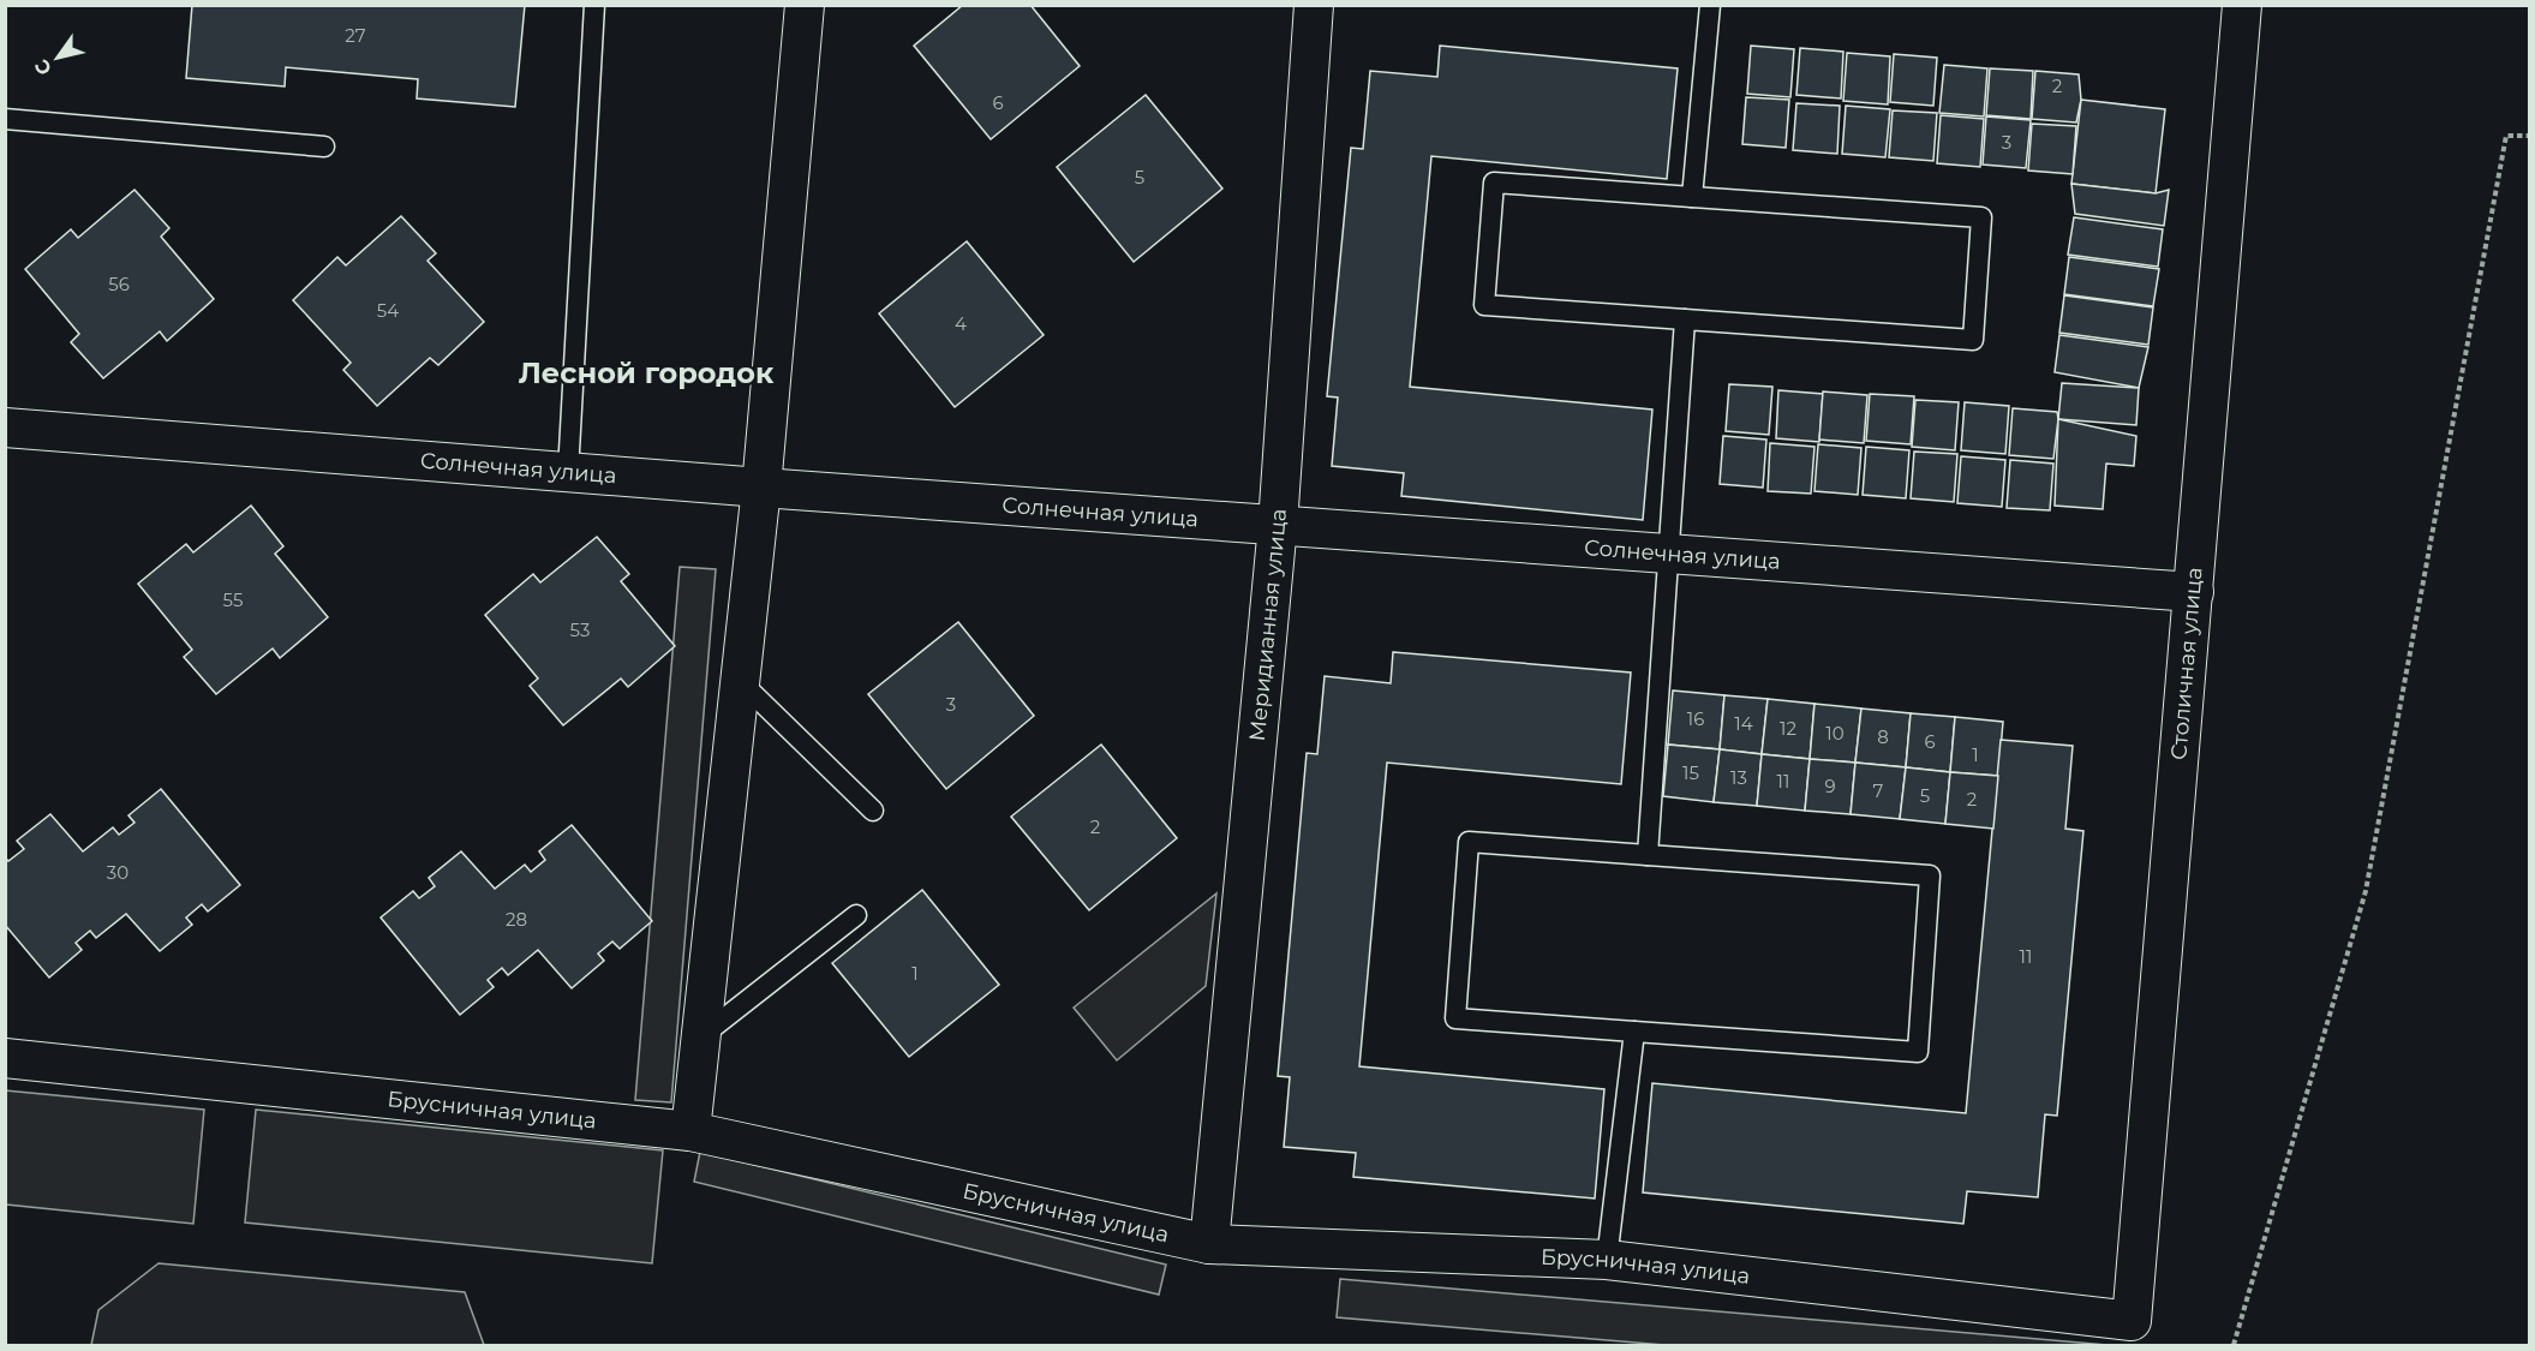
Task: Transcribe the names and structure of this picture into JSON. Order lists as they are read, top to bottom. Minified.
{"streets":{"street":["Солнечная улица","Меридианная улица","Столичная улица","Брусничная улица"]},"crossings":[["Солнечная улица","Меридианная улица"],["Солнечная улица","Столичная улица"],["Меридианная улица","Брусничная улица"],["Столичная улица","Брусничная улица"]],"districts":["Лесной городок"],"house_numbers":["27","2","6","3","5","56","54","4","55","53","3","16","14","12","10","8","6","1","15","13","11","9","7","5","2","2","30","28","11","1"],"north":"bottom left"}
